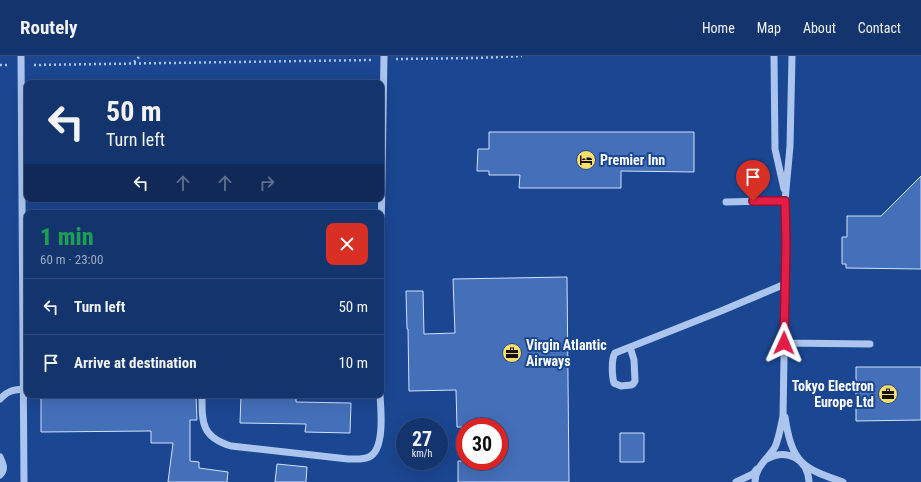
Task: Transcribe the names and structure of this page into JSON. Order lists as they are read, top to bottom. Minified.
{"places":{"hotel":["Premier Inn"],"office":["Virgin Atlantic Airways","Tokyo Electron Europe Ltd"]},"page":{"header":"Routely","nav":["Home","Map","About","Contact"],"turn":["50 m","Turn left"],"heading":["1 min","60 m · 23:00"],"list":[{"name":"Turn left","value":"50 m"},{"name":"Arrive at destination","value":"10 m"}],"speed":"27 km/h","limit":"30"}}
